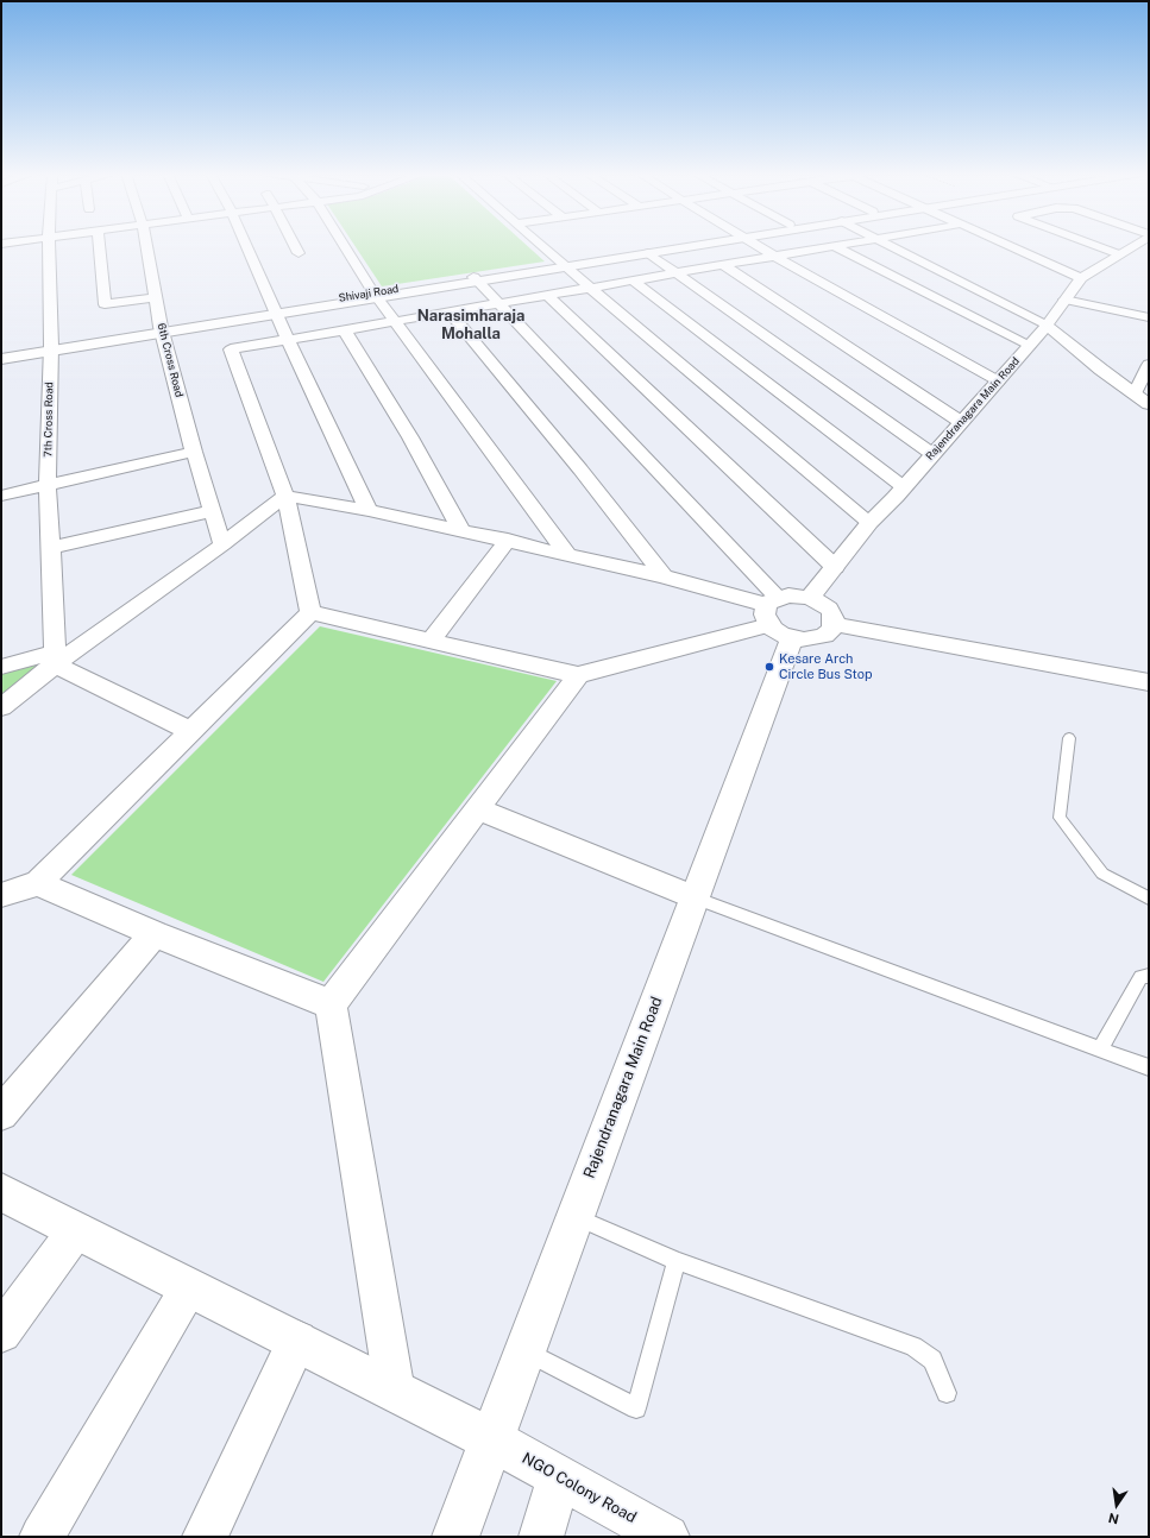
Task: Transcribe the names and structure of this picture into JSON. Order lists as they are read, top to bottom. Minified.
{"streets":{"street":["6th Cross Road","Rajendranagara Main Road","7th Cross Road","NGO Colony Road"]},"crossings":[["Rajendranagara Main Road","NGO Colony Road"]],"districts":["Narasimharaja Mohalla"],"places":["Kesare Arch Circle Bus Stop"],"north":"bottom"}
